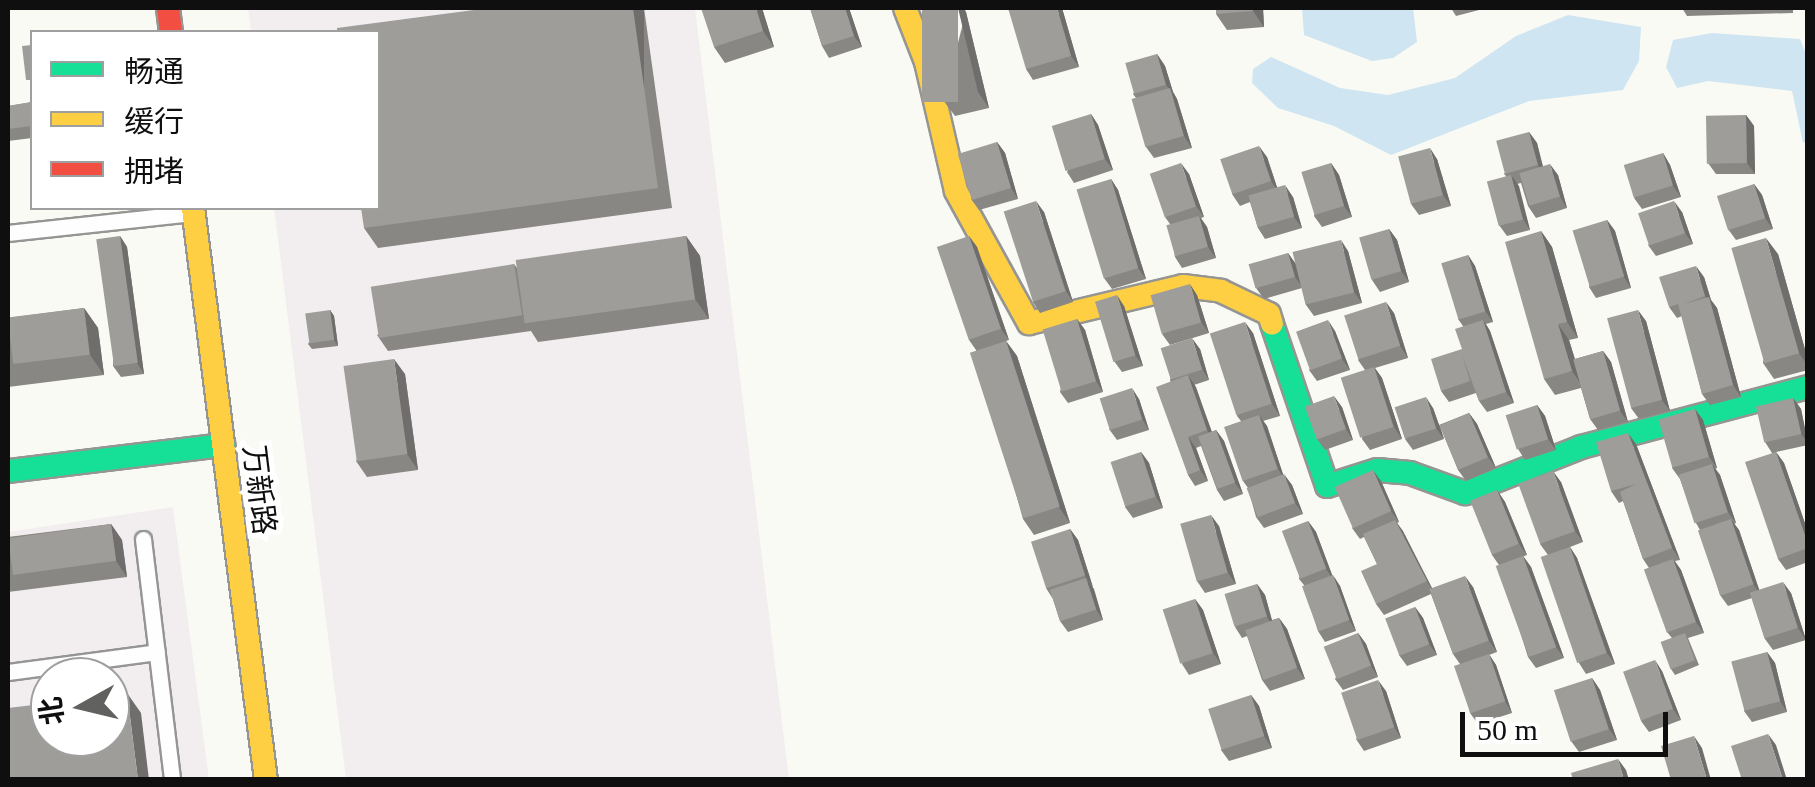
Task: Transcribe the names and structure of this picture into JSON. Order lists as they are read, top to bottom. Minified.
{"streets":{"street":["万新路"]},"legend":["畅通","缓行","拥堵"],"scale_bar":"50 m","north":"left"}
